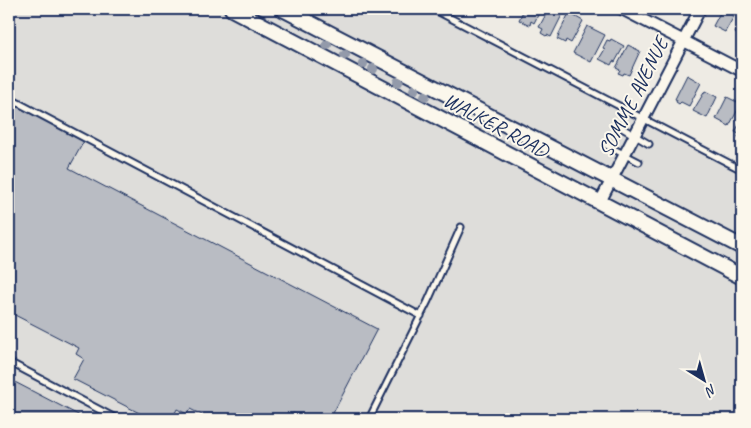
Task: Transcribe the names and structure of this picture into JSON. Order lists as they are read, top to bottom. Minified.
{"streets":{"main road":["WALKER ROAD"],"street":["SOMME AVENUE"]},"crossings":[["SOMME AVENUE","WALKER ROAD"]],"north":"bottom right"}
